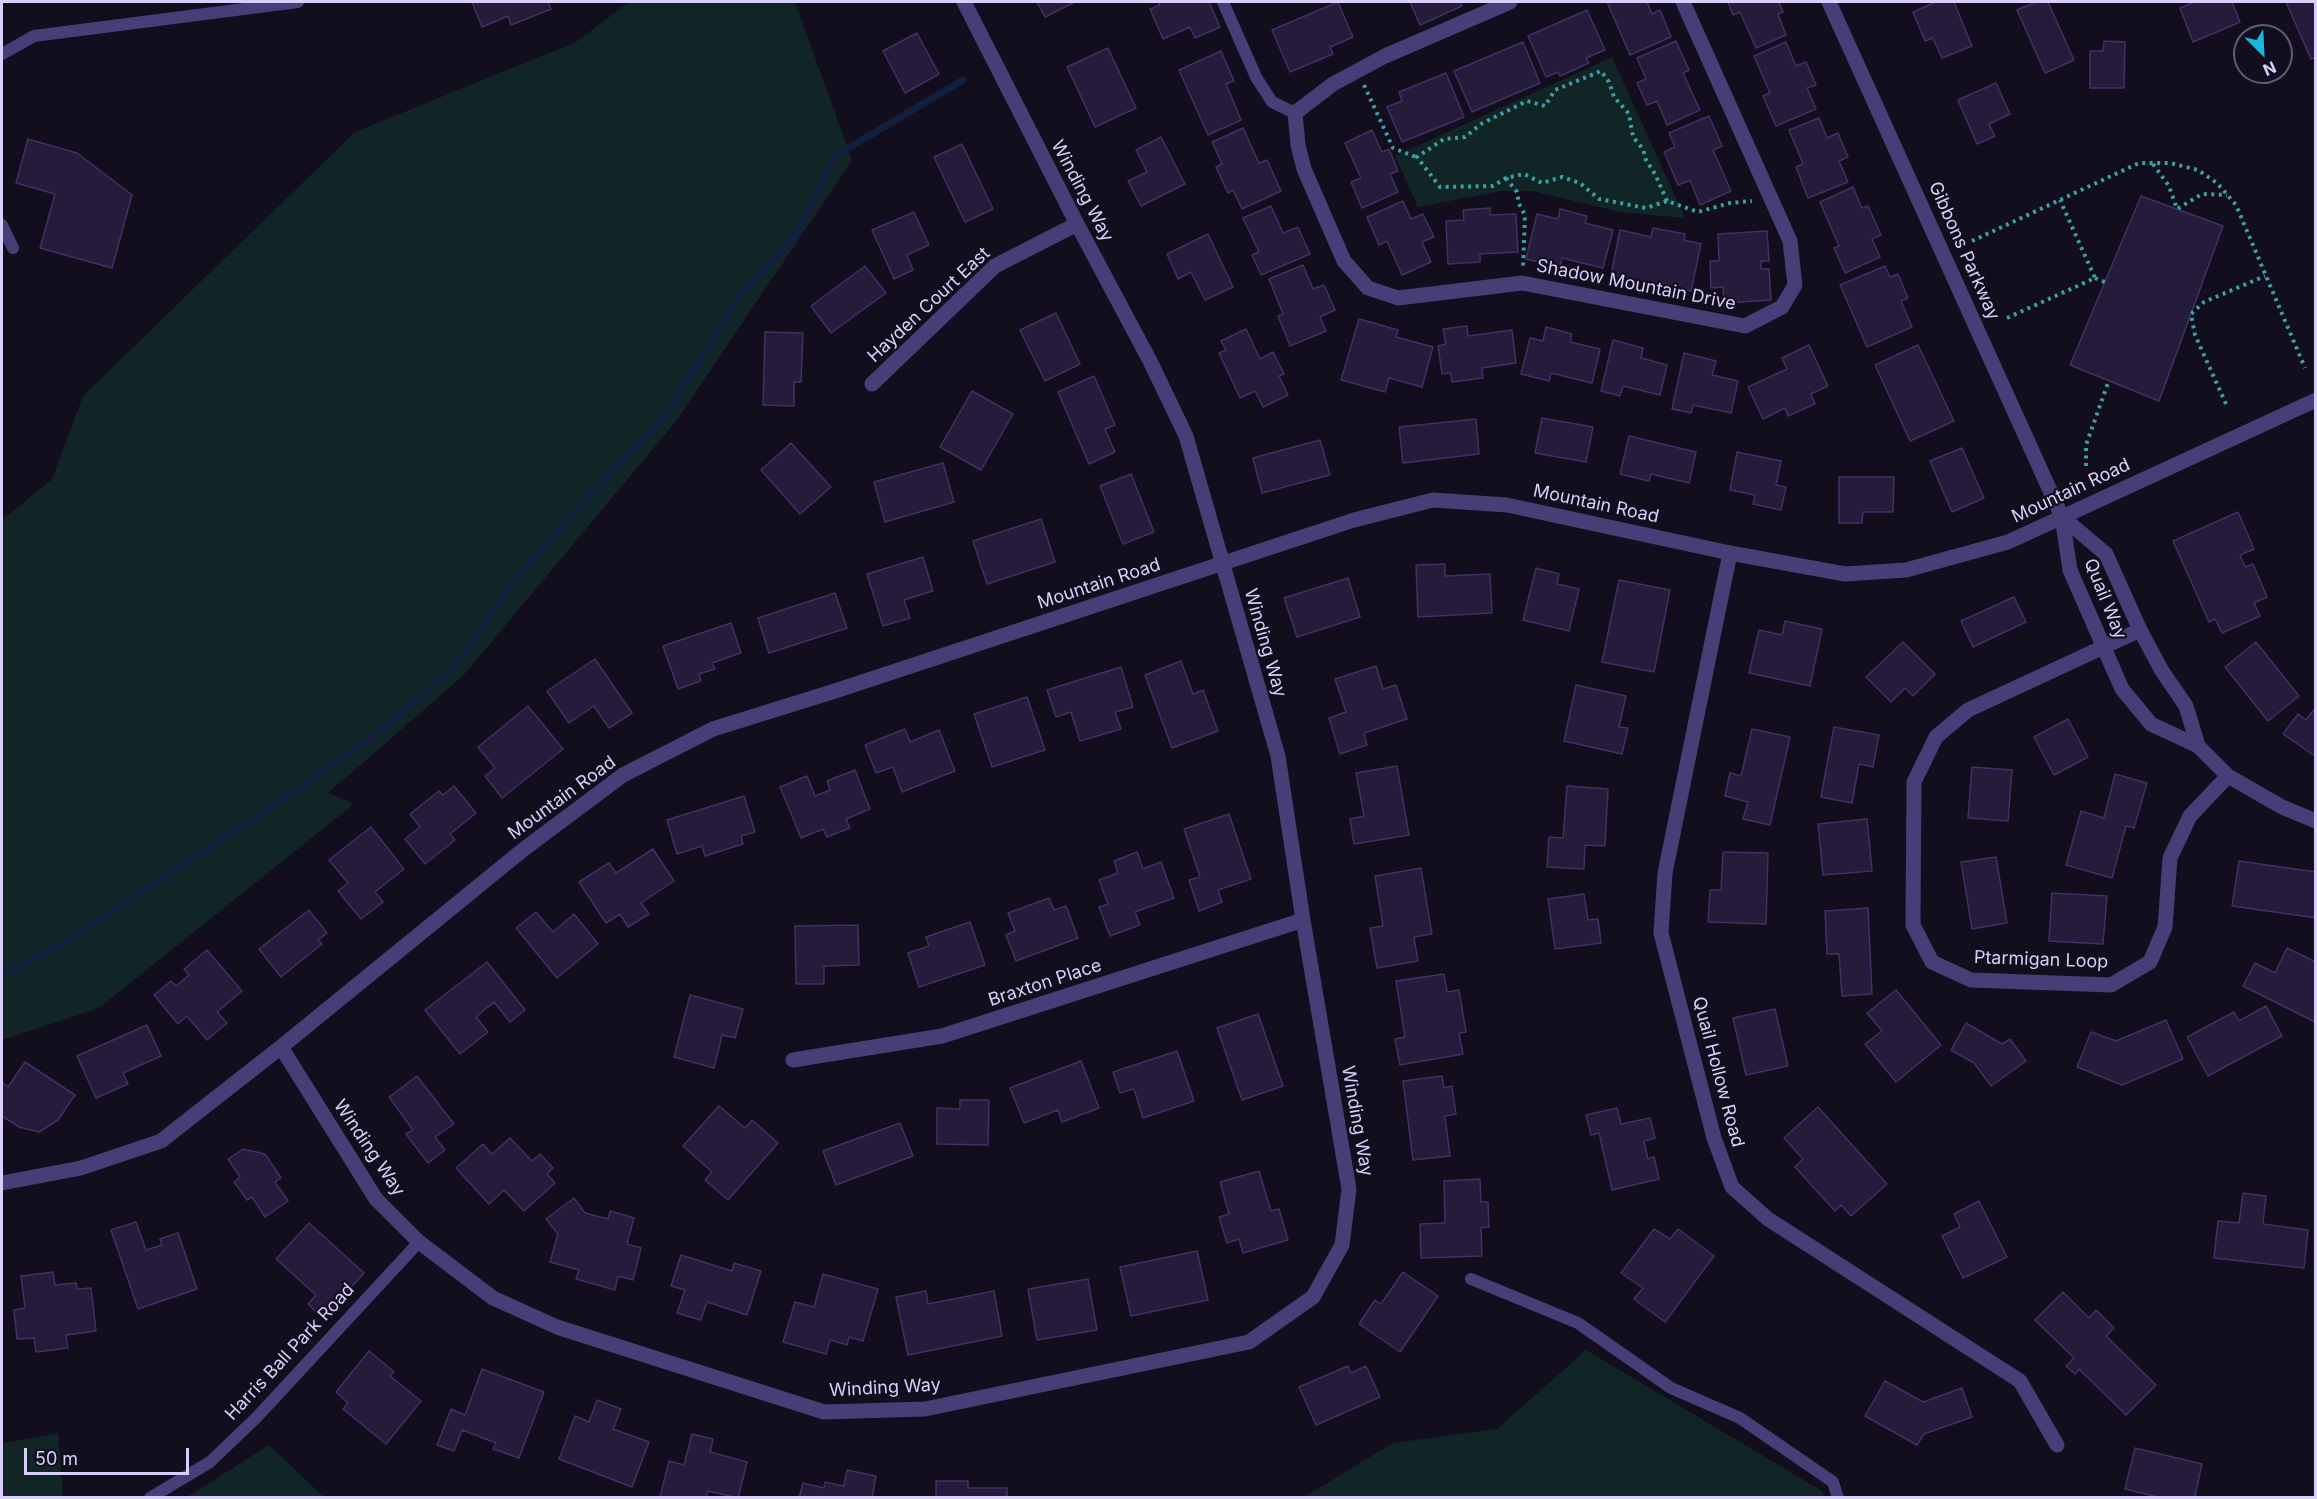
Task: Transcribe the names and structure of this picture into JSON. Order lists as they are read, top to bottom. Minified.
{"streets":{"street":["Winding Way","Gibbons Parkway","Shadow Mountain Drive","Hayden Court East","Mountain Road","Quail Way","Ptarmigan Loop","Braxton Place","Quail Hollow Road"],"lane":["Harris Ball Park Road"]},"crossings":[["Winding Way","Hayden Court East"],["Winding Way","Mountain Road"],["Winding Way","Braxton Place"],["Winding Way","Harris Ball Park Road"],["Gibbons Parkway","Mountain Road"],["Gibbons Parkway","Quail Way"],["Mountain Road","Quail Way"],["Mountain Road","Quail Hollow Road"],["Quail Way","Ptarmigan Loop"]],"scale_bar":"50 m","north":"bottom right"}
